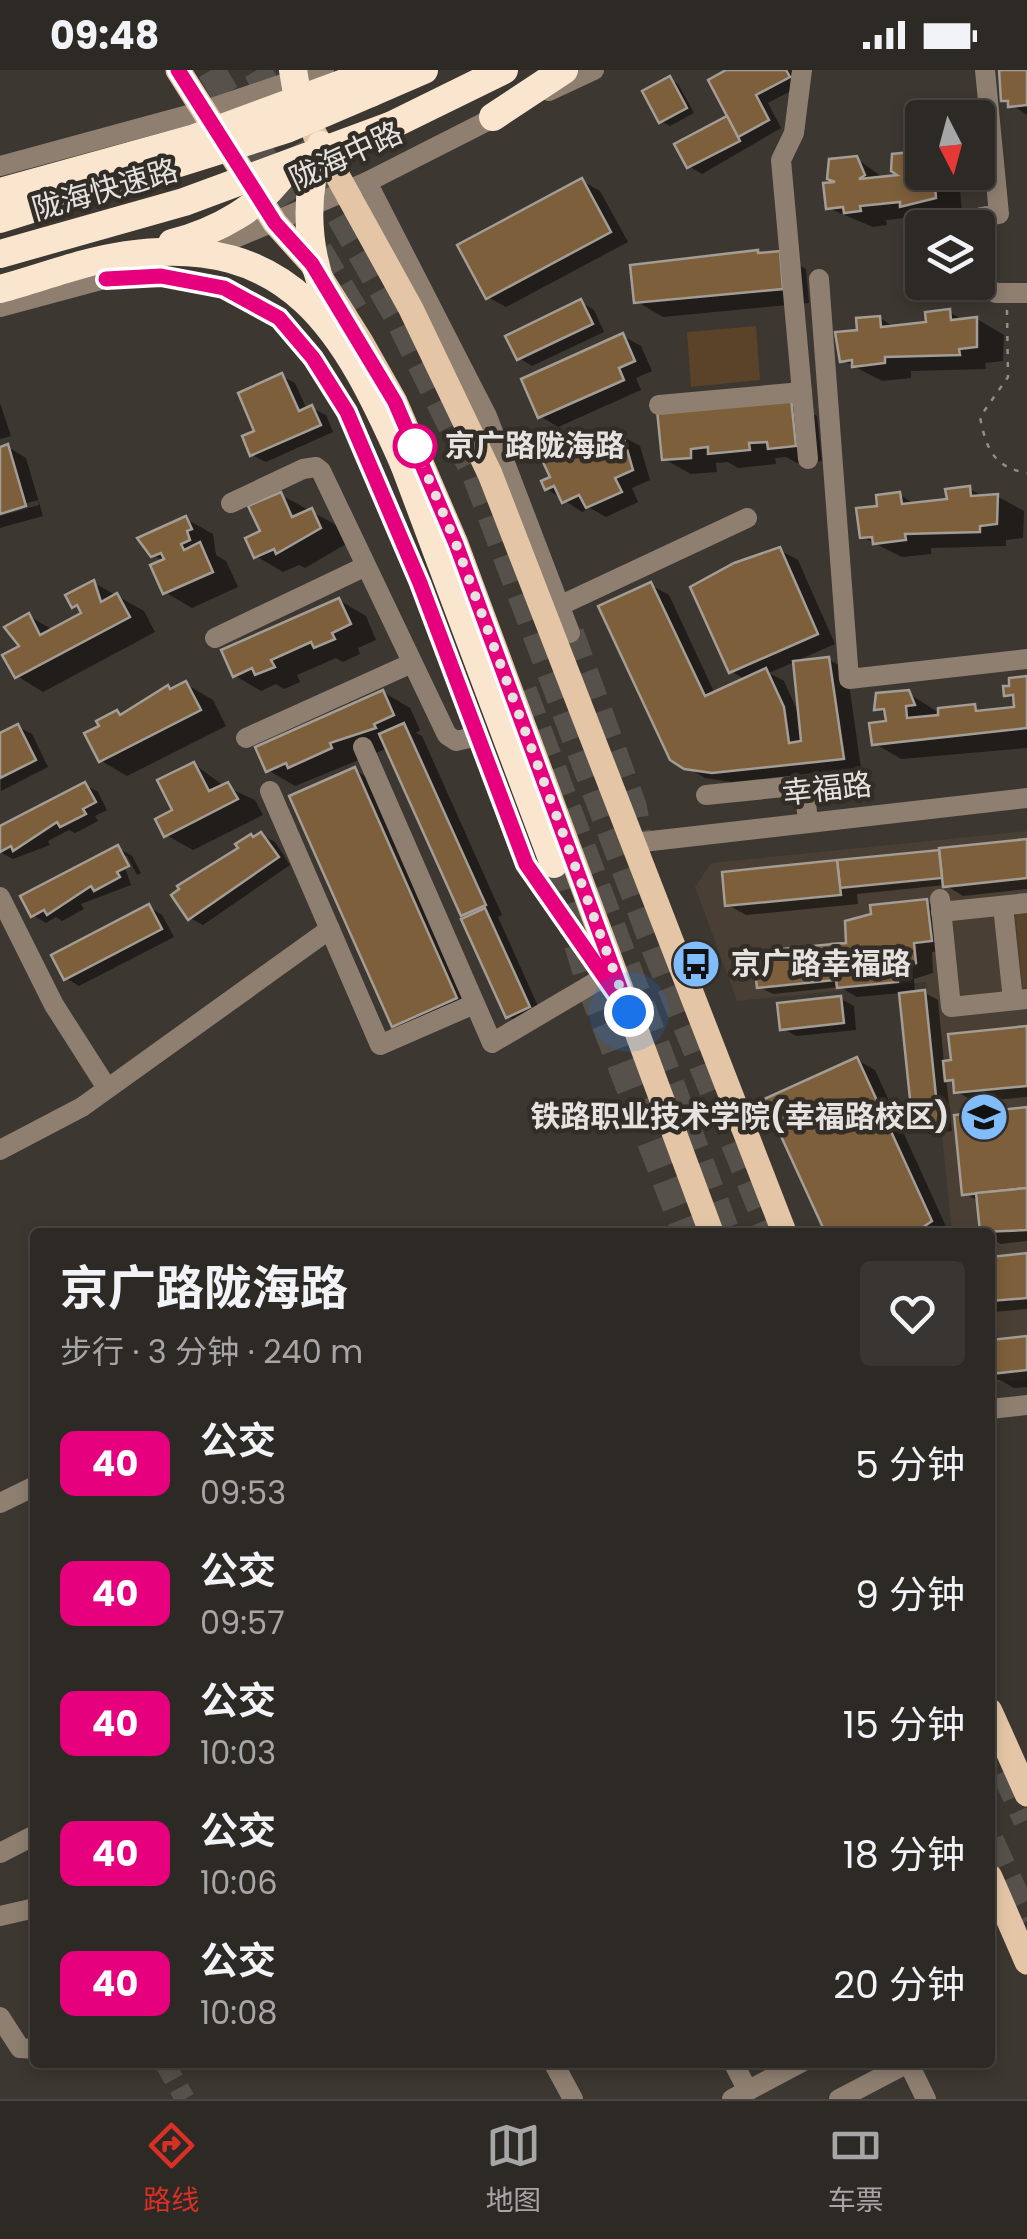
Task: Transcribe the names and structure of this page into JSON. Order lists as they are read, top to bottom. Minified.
{"streets":{"highway":["陇海快速路"],"street":["陇海中路","幸福路"]},"places":{"other":["京广路陇海路"],"bus stop":["京广路幸福路"],"school or university":["铁路职业技术学院(幸福路校区)"]},"lines":["bus line 40"],"north":"bottom","page":{"status":"09:48","heading":["京广路陇海路","步行 · 3 分钟 · 240 m"],"list":[{"mark":"40","name":"公交","note":"09:53","value":"5 分钟"},{"mark":"40","name":"公交","note":"09:57","value":"9 分钟"},{"mark":"40","name":"公交","note":"10:03","value":"15 分钟"},{"mark":"40","name":"公交","note":"10:06","value":"18 分钟"},{"mark":"40","name":"公交","note":"10:08","value":"20 分钟"}],"tabs":["路线","地图","车票"]}}
